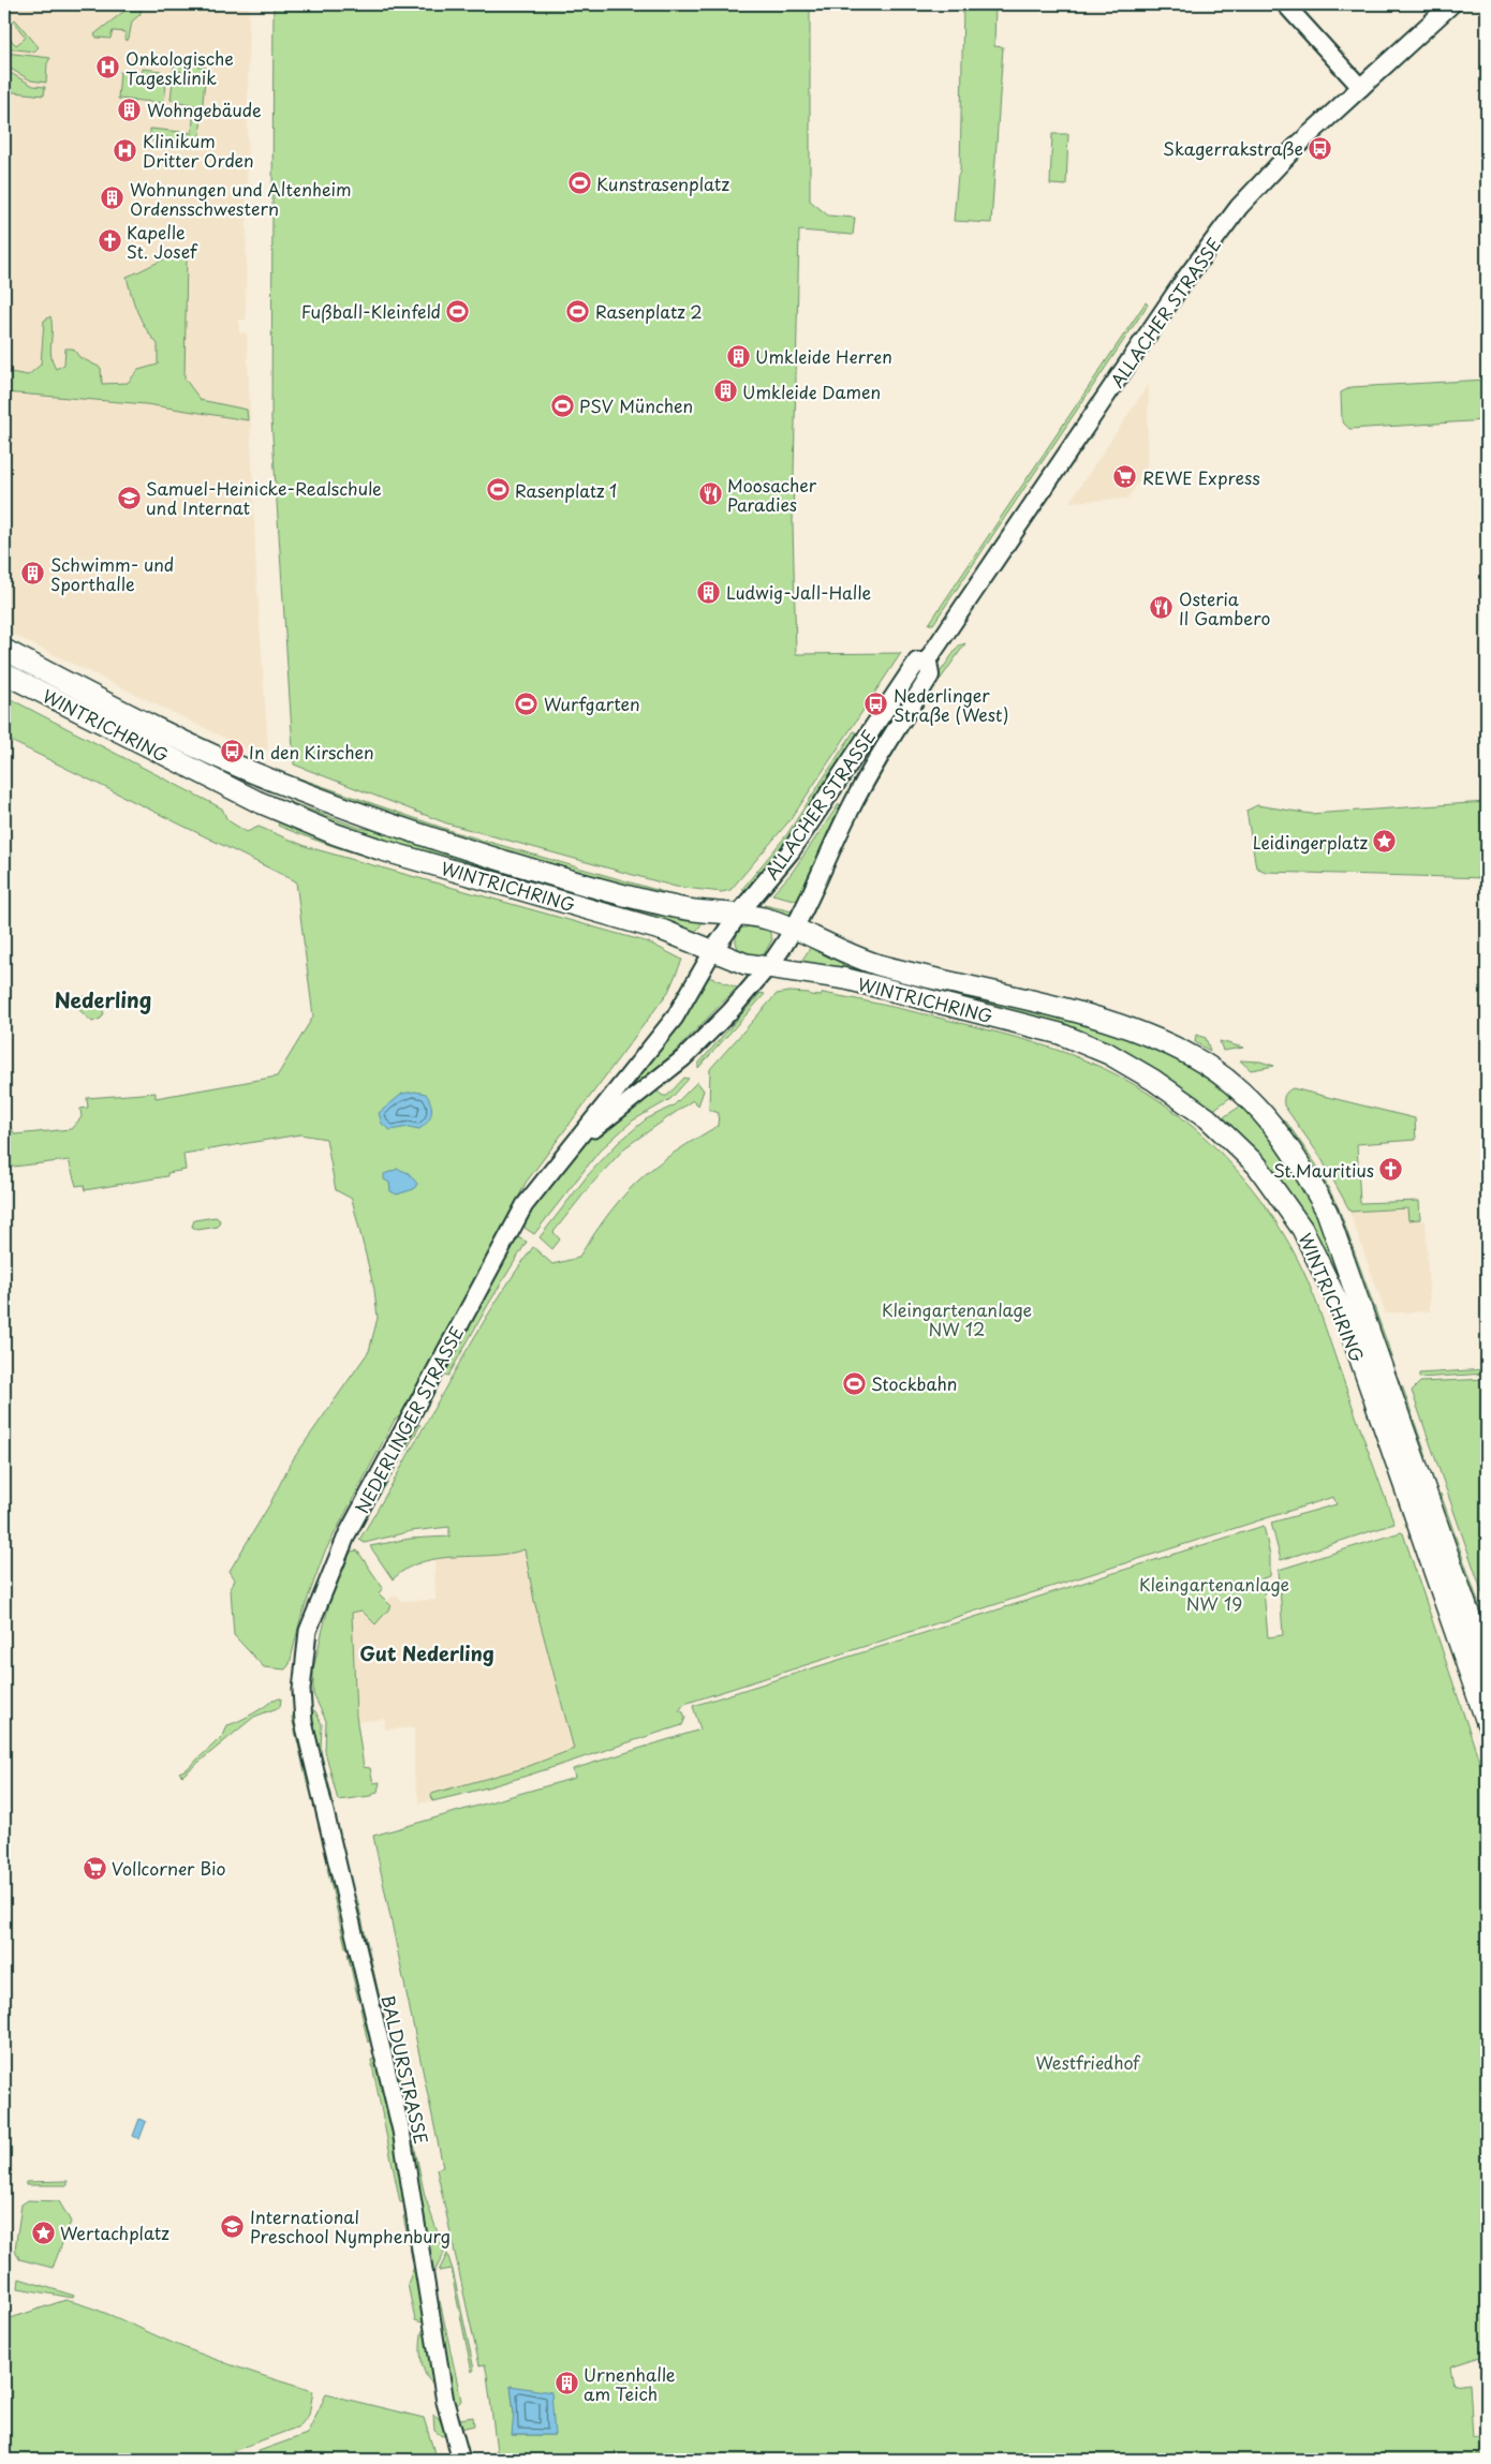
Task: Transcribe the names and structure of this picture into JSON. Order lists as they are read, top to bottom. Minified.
{"streets":{"main road":["ALLACHER STRASSE","WINTRICHRING","NEDERLINGER STRASSE"],"street":["BALDURSTRASSE"]},"crossings":[["ALLACHER STRASSE","WINTRICHRING"],["ALLACHER STRASSE","NEDERLINGER STRASSE"],["WINTRICHRING","NEDERLINGER STRASSE"],["NEDERLINGER STRASSE","BALDURSTRASSE"]],"districts":["Nederling","Gut Nederling"],"parks":["Kleingartenanlage NW 12","Kleingartenanlage NW 19","Westfriedhof"],"places":{"hospital":["Onkologische Tagesklinik","Klinikum Dritter Orden"],"building":["Wohngebäude","Wohnungen und Altenheim Ordensschwestern","Umkleide Herren","Umkleide Damen","Schwimm- und Sporthalle","Ludwig-Jall-Halle","Urnenhalle am Teich"],"bus stop":["Skagerrakstraße","Nederlinger Straße (West)","In den Kirschen"],"sports":["Kunstrasenplatz","Fußball-Kleinfeld","Rasenplatz 2","PSV München","Rasenplatz 1","Wurfgarten","Stockbahn"],"church":["Kapelle St. Josef","St.Mauritius"],"supermarket":["REWE Express","Vollcorner Bio"],"restaurant":["Moosacher Paradies","Osteria Il Gambero"],"school or university":["Samuel-Heinicke-Realschule und Internat","International Preschool Nymphenburg"],"place":["Leidingerplatz","Wertachplatz"]}}
